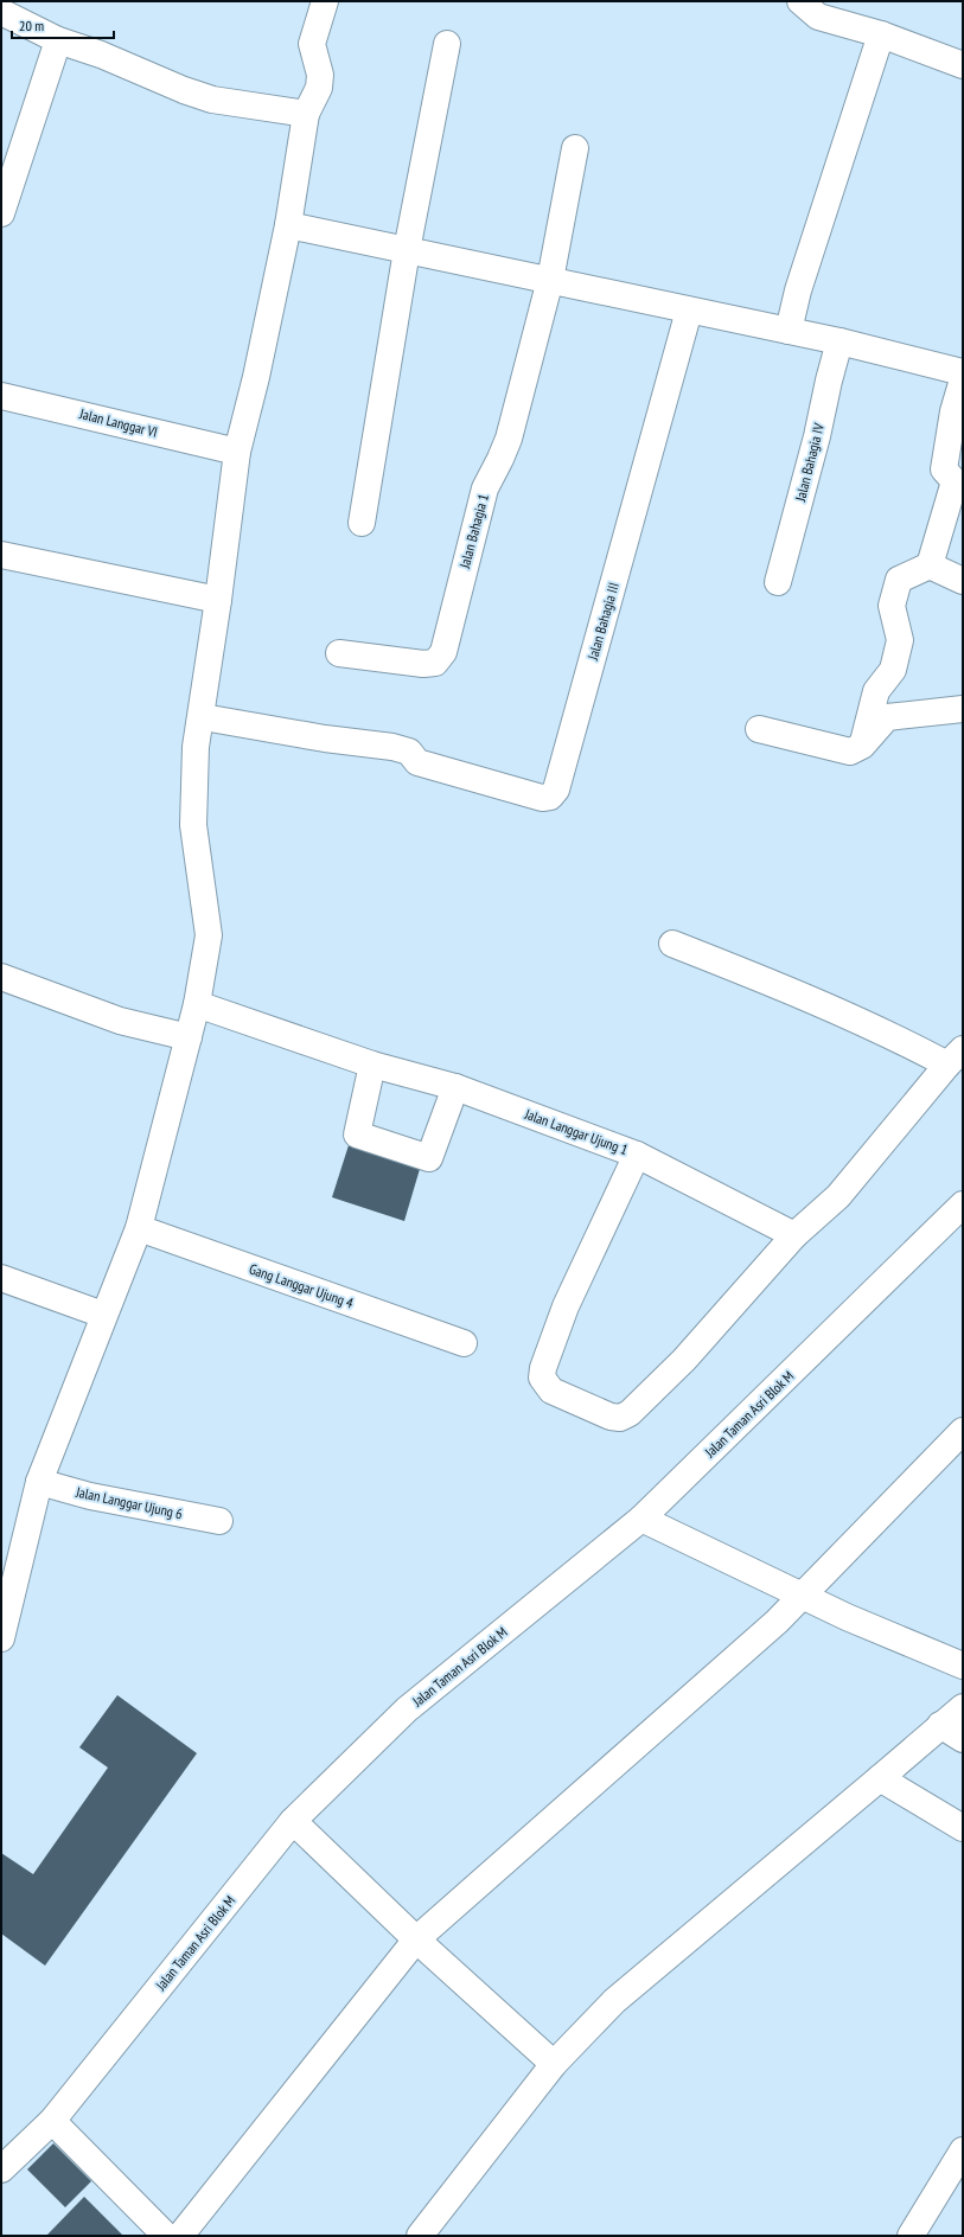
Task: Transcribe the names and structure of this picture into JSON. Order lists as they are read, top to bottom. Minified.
{"streets":{"street":["Jalan Langgar VI","Jalan Bahagia IV","Jalan Bahagia 1","Jalan Bahagia III","Jalan Langgar Ujung 1","Gang Langgar Ujung 4","Jalan Taman Asri Blok M","Jalan Langgar Ujung 6"]},"scale_bar":"20 m"}
